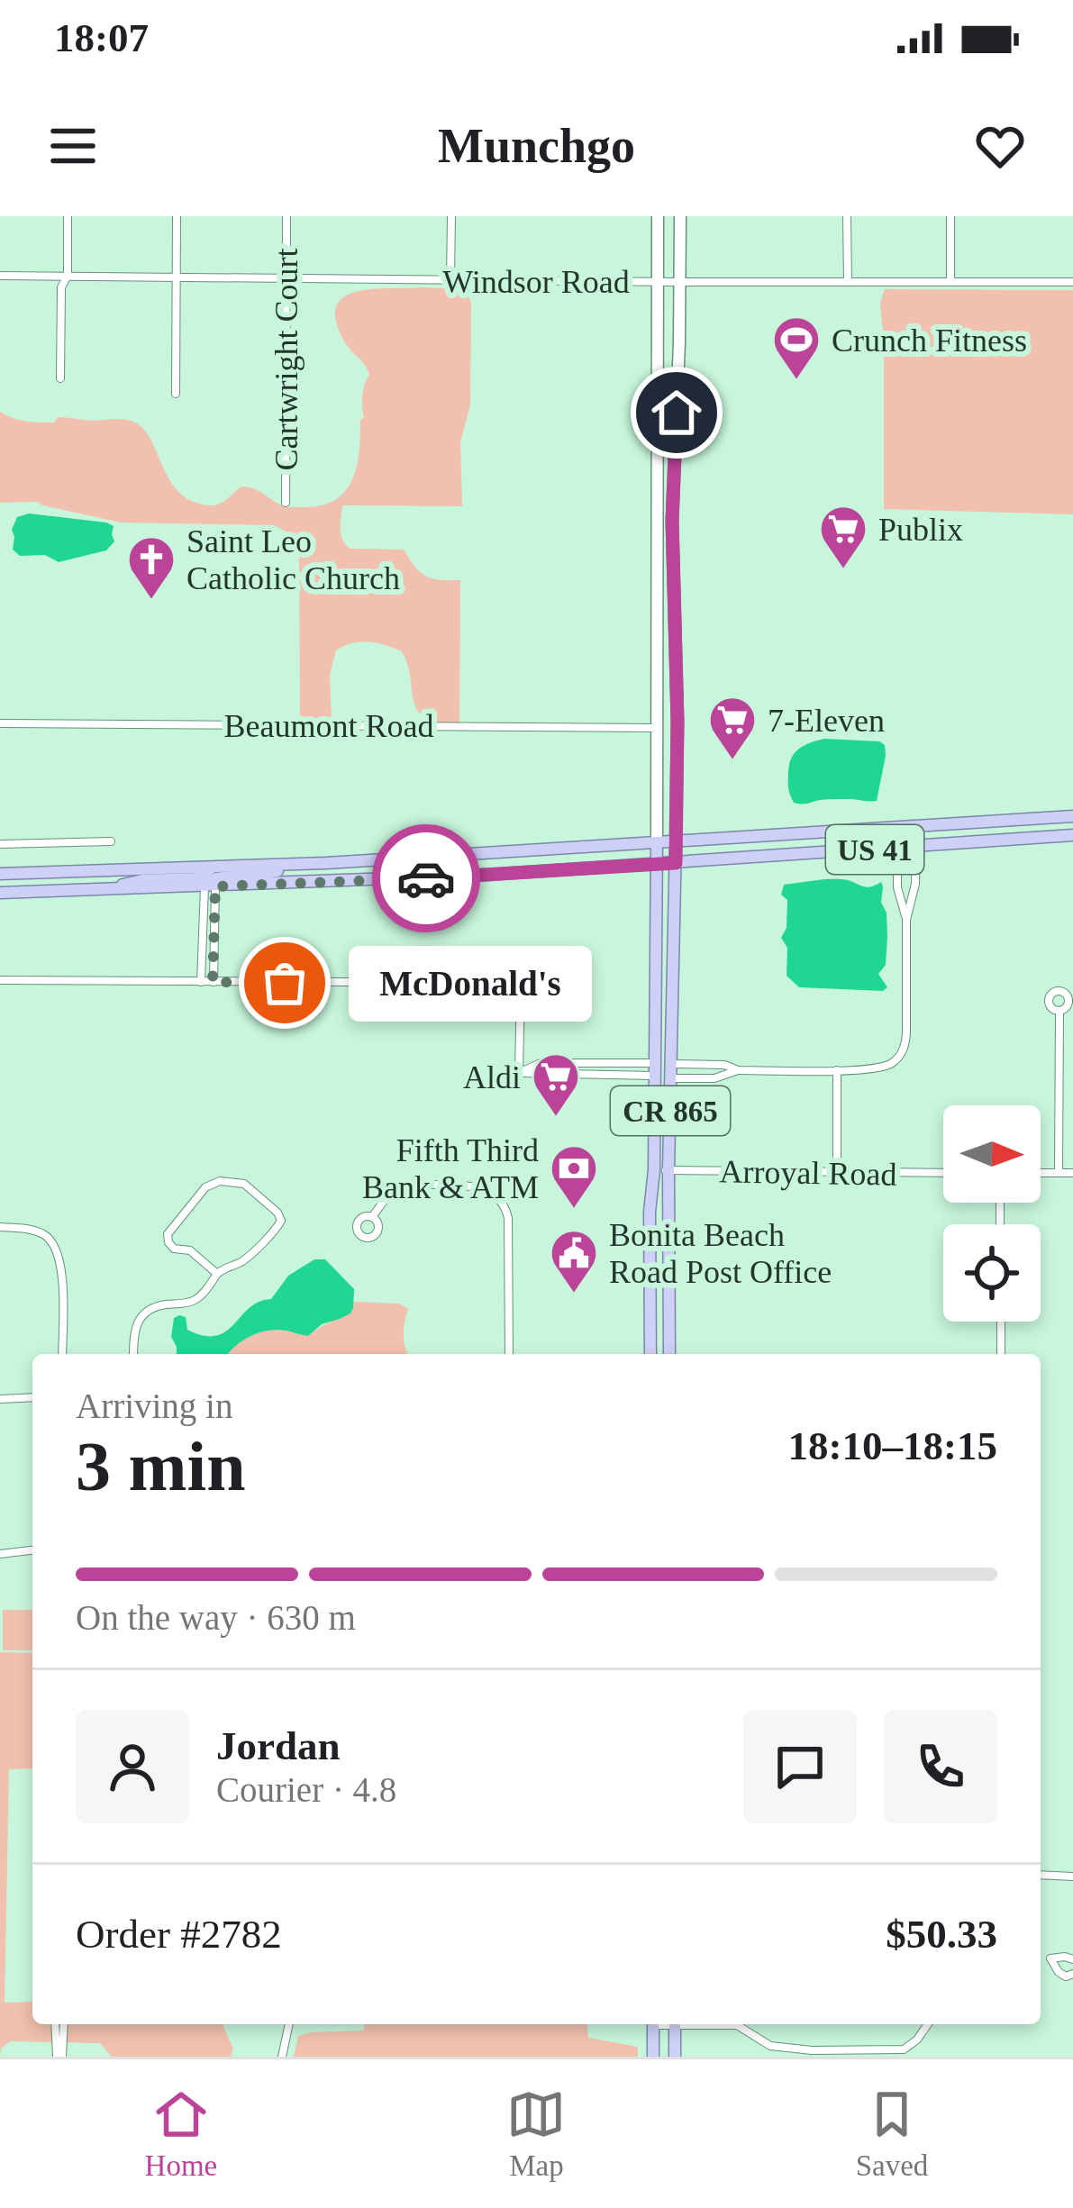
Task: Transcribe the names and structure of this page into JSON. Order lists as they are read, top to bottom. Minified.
{"streets":{"main road":["US 41","CR 865"],"street":["Windsor Road","Cartwright Court","Beaumont Road","Arroyal Road"]},"crossings":[["Windsor Road","Cartwright Court"],["Windsor Road","CR 865"],["Beaumont Road","CR 865"],["US 41","CR 865"],["CR 865","Arroyal Road"]],"places":{"sports":["Crunch Fitness"],"supermarket":["Publix","7-Eleven","Aldi"],"church":["Saint Leo Catholic Church"],"other":["McDonald's"],"bank":["Fifth Third Bank & ATM"],"public building":["Bonita Beach Road Post Office"]},"north":"right","page":{"status":"18:07","header":"Munchgo","bubble":"McDonald's","heading":["3 min","Arriving in","18:10–18:15"],"panel":["Jordan","Courier · 4.8","Order #2782","$50.33"],"bar":"On the way · 630 m","tabs":["Home","Map","Saved"]}}
